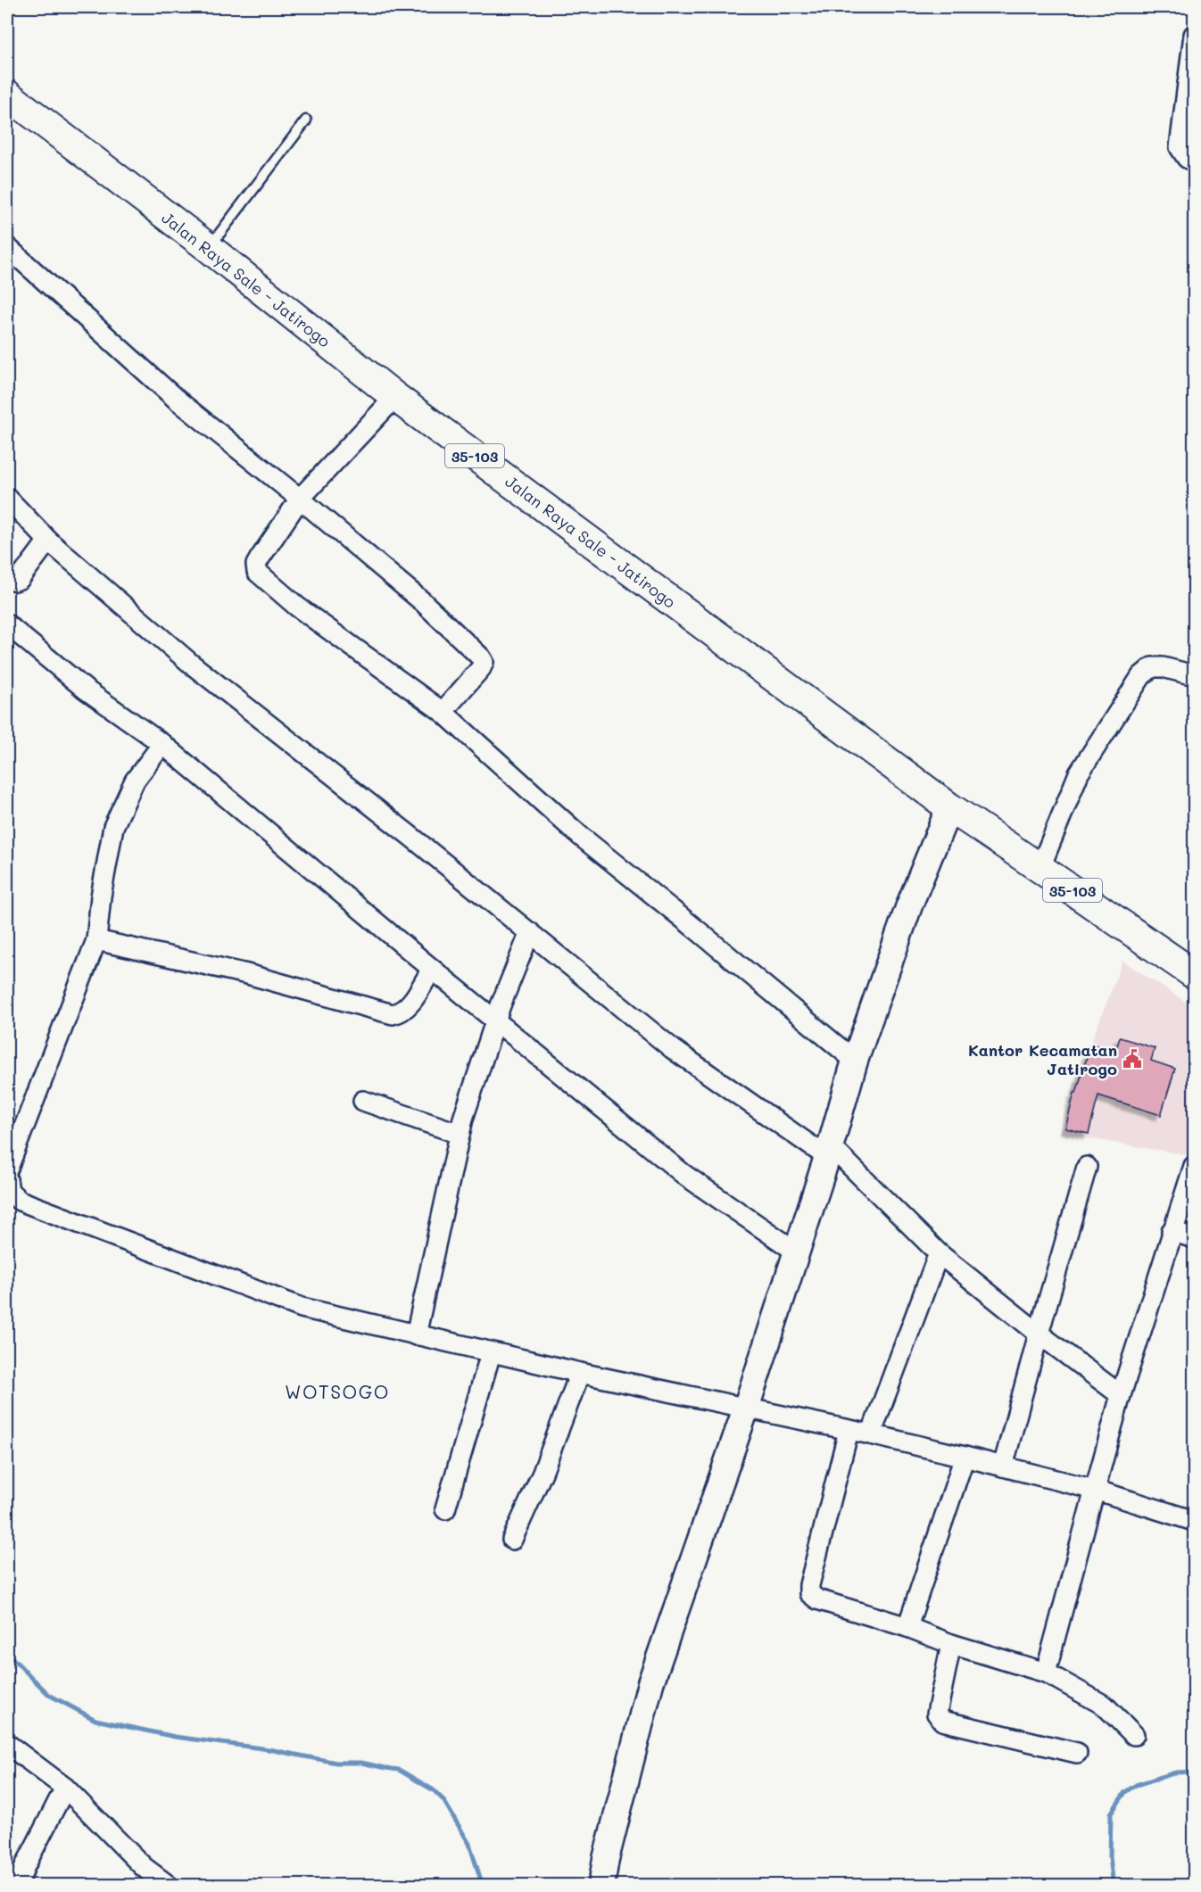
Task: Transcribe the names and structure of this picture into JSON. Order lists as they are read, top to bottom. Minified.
{"streets":{"main road":["Jalan Raya Sale - Jatirogo","35-103"]},"crossings":[["Jalan Raya Sale - Jatirogo","35-103"]],"districts":["WOTSOGO"],"places":{"public building":["Kantor Kecamatan Jatirogo"]}}
